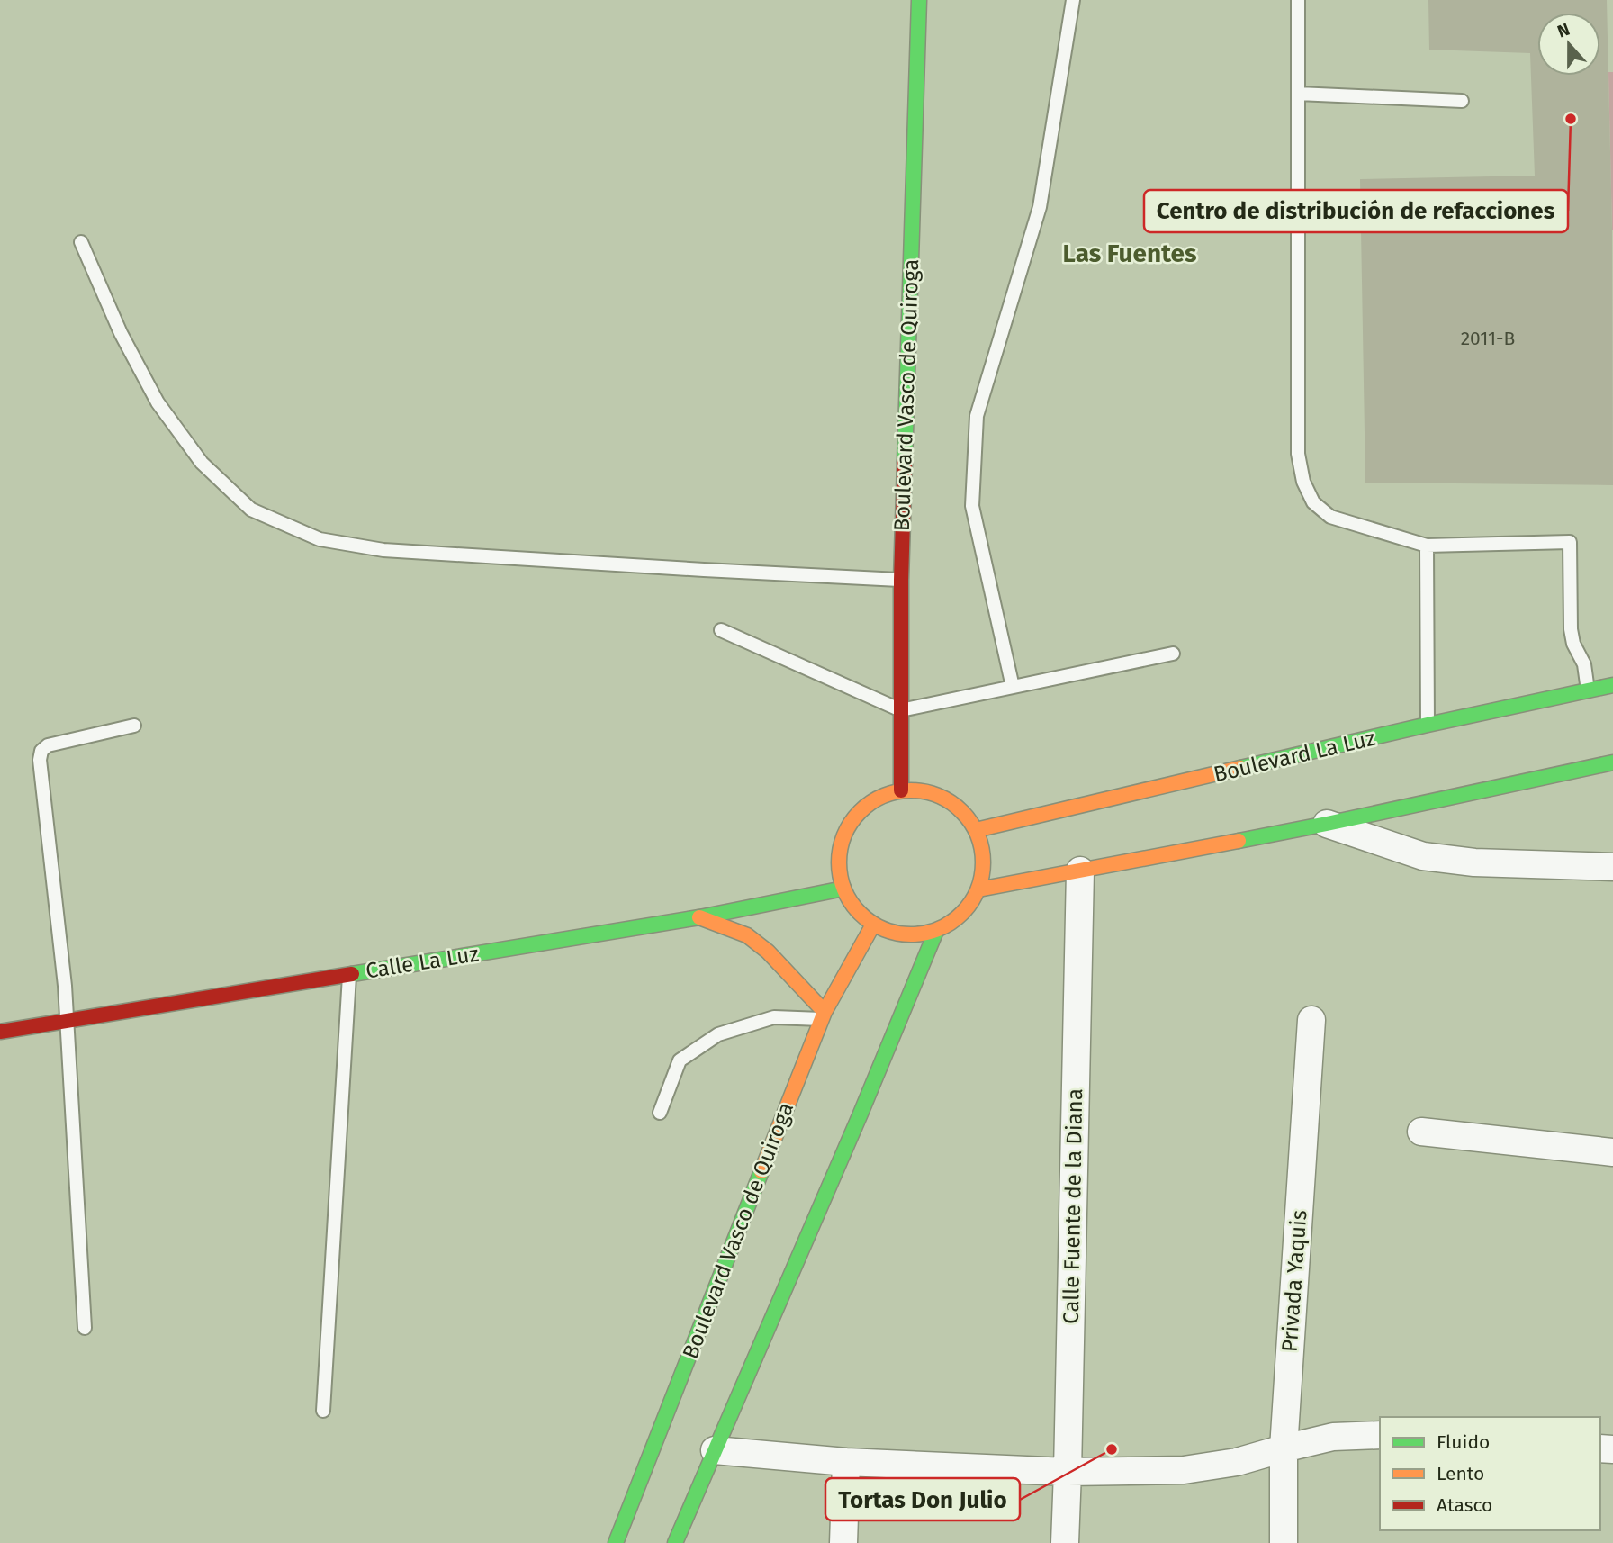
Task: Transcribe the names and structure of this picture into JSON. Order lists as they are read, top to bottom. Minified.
{"streets":{"street":["Boulevard Vasco de Quiroga","Boulevard La Luz","Calle La Luz","Calle Fuente de la Diana","Privada Yaquis"]},"crossings":[["Boulevard Vasco de Quiroga","Boulevard La Luz"],["Boulevard Vasco de Quiroga","Calle La Luz"],["Boulevard La Luz","Calle La Luz"]],"districts":["Las Fuentes"],"places":["Centro de distribución de refacciones","Tortas Don Julio"],"house_numbers":["2011-B"],"legend":["Fluido","Lento","Atasco"],"north":"top"}
